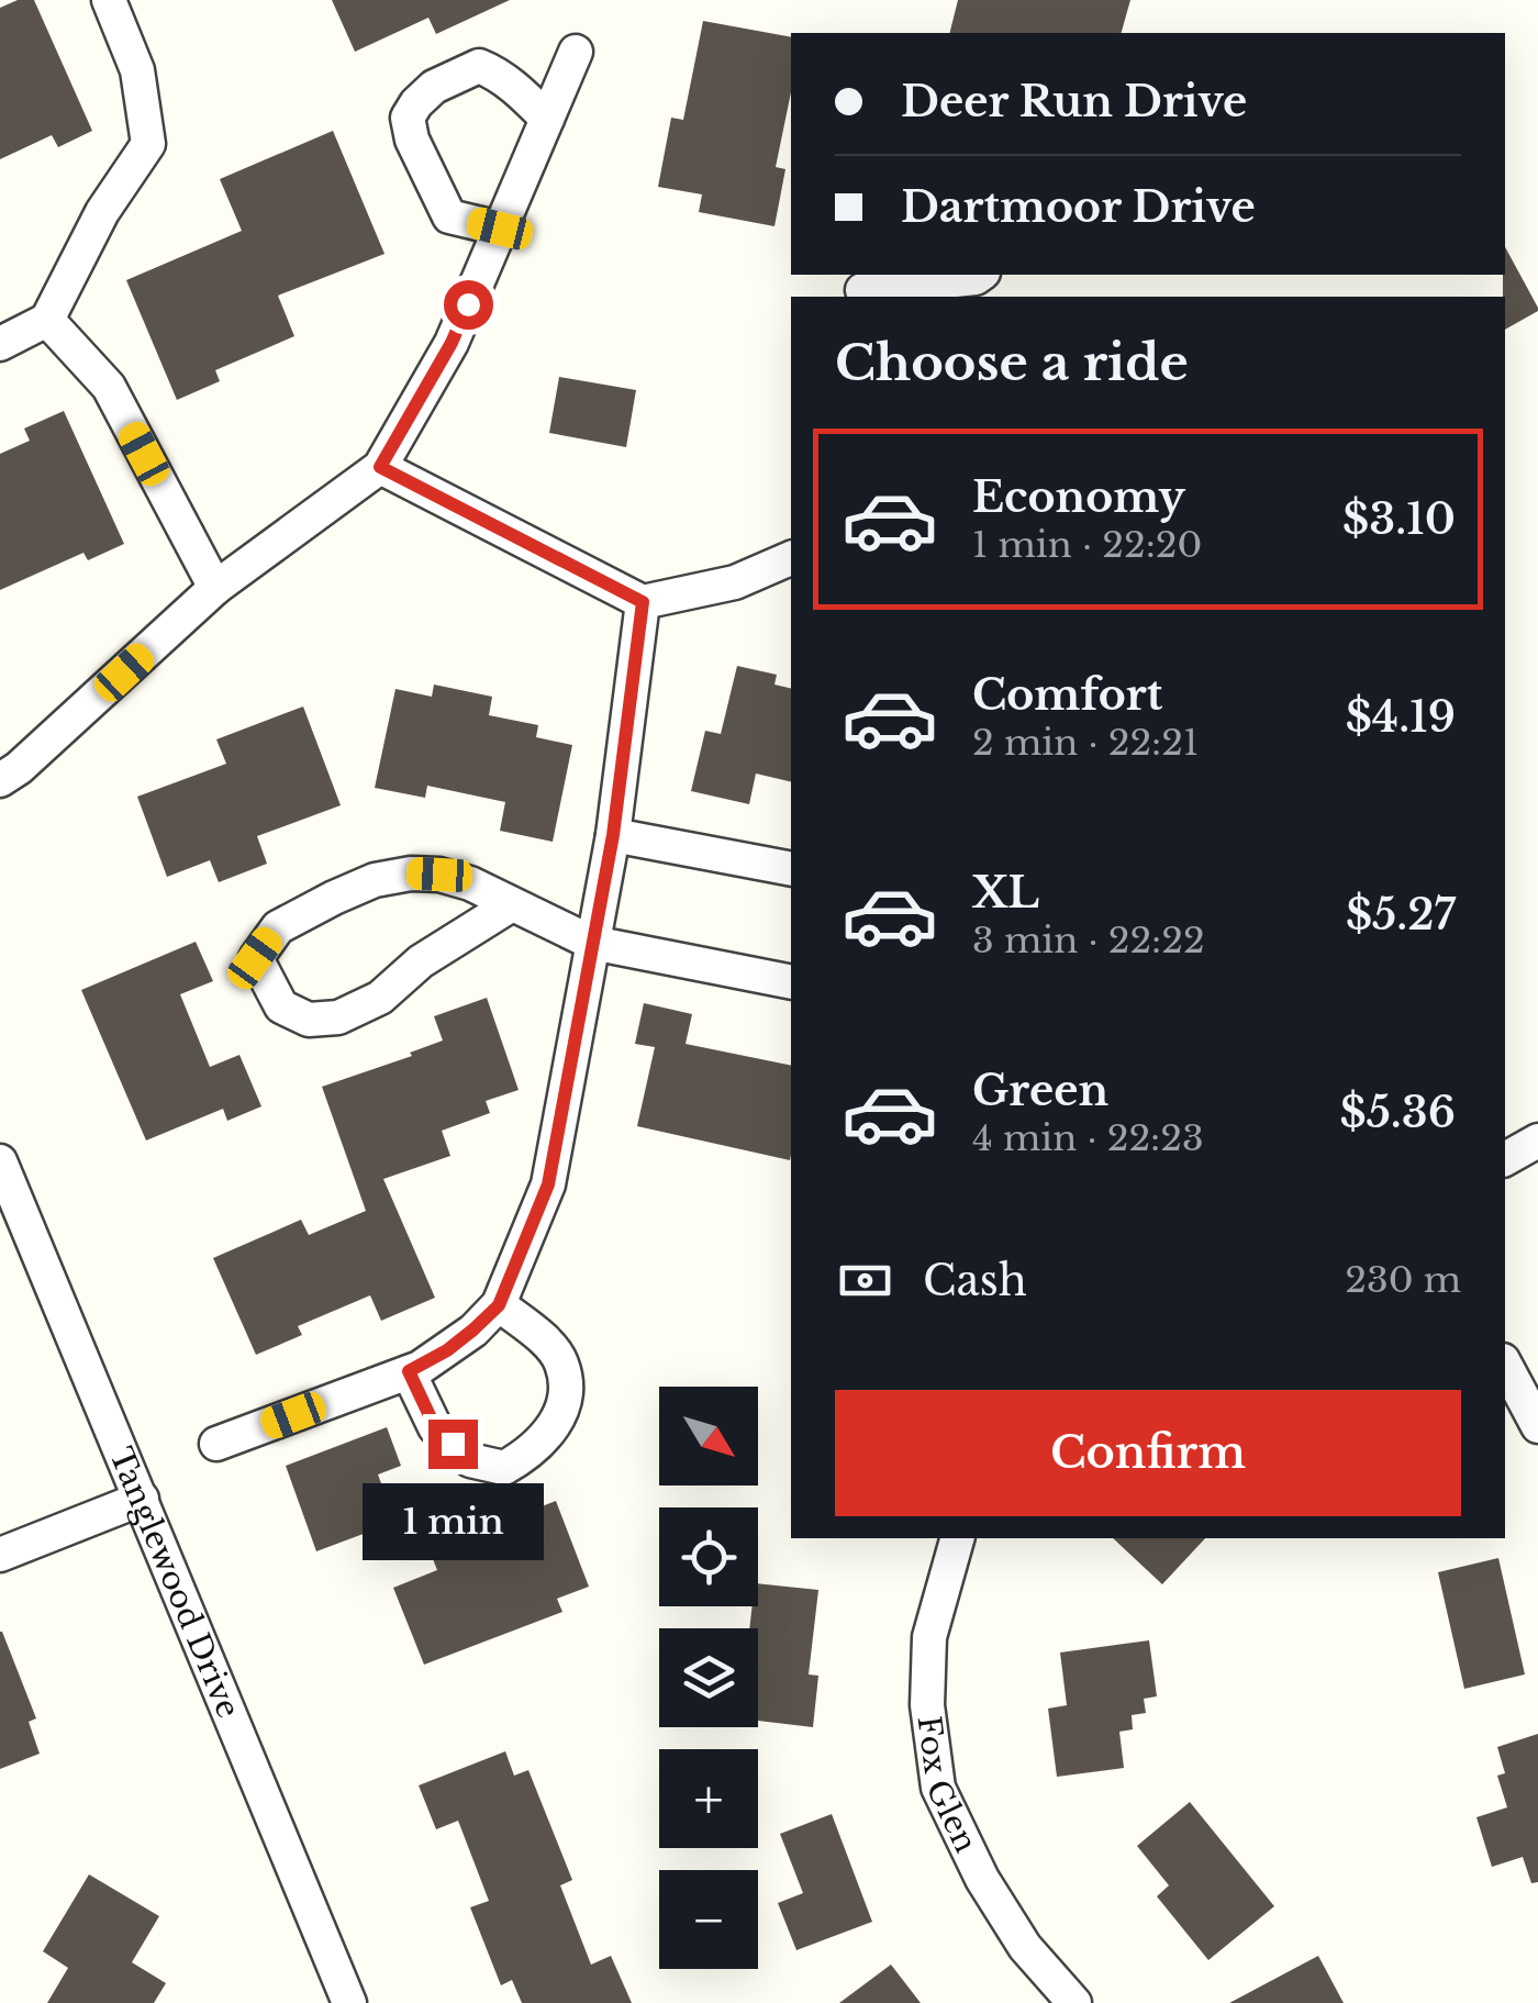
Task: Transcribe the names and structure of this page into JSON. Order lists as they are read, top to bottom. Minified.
{"streets":{"street":["Tanglewood Drive","Fox Glen"]},"north":"bottom right","page":{"banner":["Deer Run Drive","Dartmoor Drive"],"heading":"Choose a ride","list":[{"name":"Economy","note":"1 min · 22:20","value":"$3.10"},{"name":"Comfort","note":"2 min · 22:21","value":"$4.19"},{"name":"XL","note":"3 min · 22:22","value":"$5.27"},{"name":"Green","note":"4 min · 22:23","value":"$5.36"}],"pay":["Cash","230 m"],"buttons":"Confirm","map_buttons":["+","−"],"bubble":"1 min"}}
